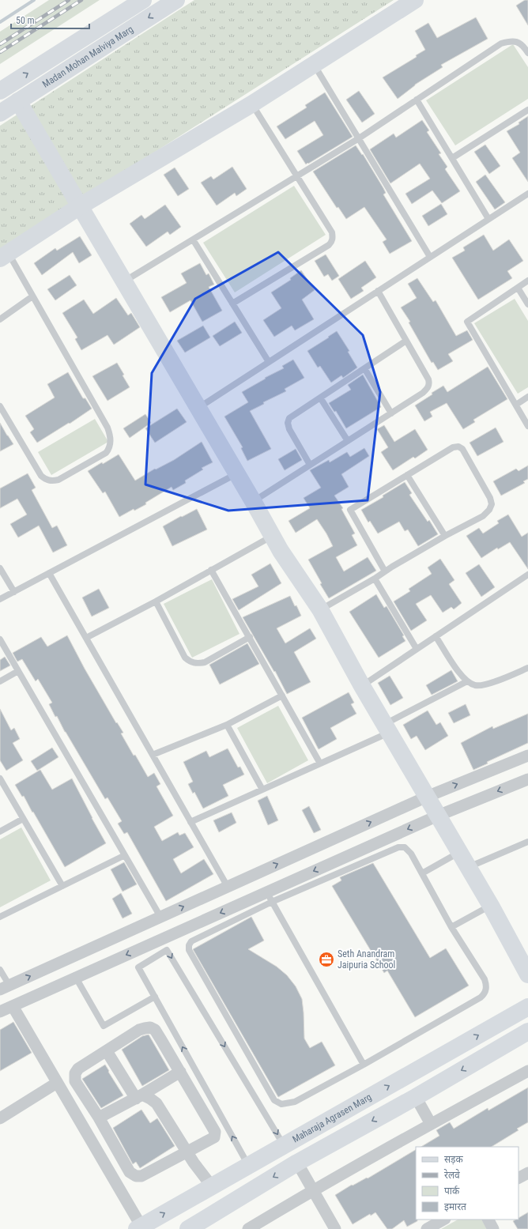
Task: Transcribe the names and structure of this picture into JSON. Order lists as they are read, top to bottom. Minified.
{"streets":{"street":["Madan Mohan Malviya Marg","Maharaja Agrasen Marg"]},"places":{"office":["Seth Anandram Jaipuria School"]},"legend":["सड़क","रेलवे","पार्क","इमारत"],"scale_bar":"50 m"}
